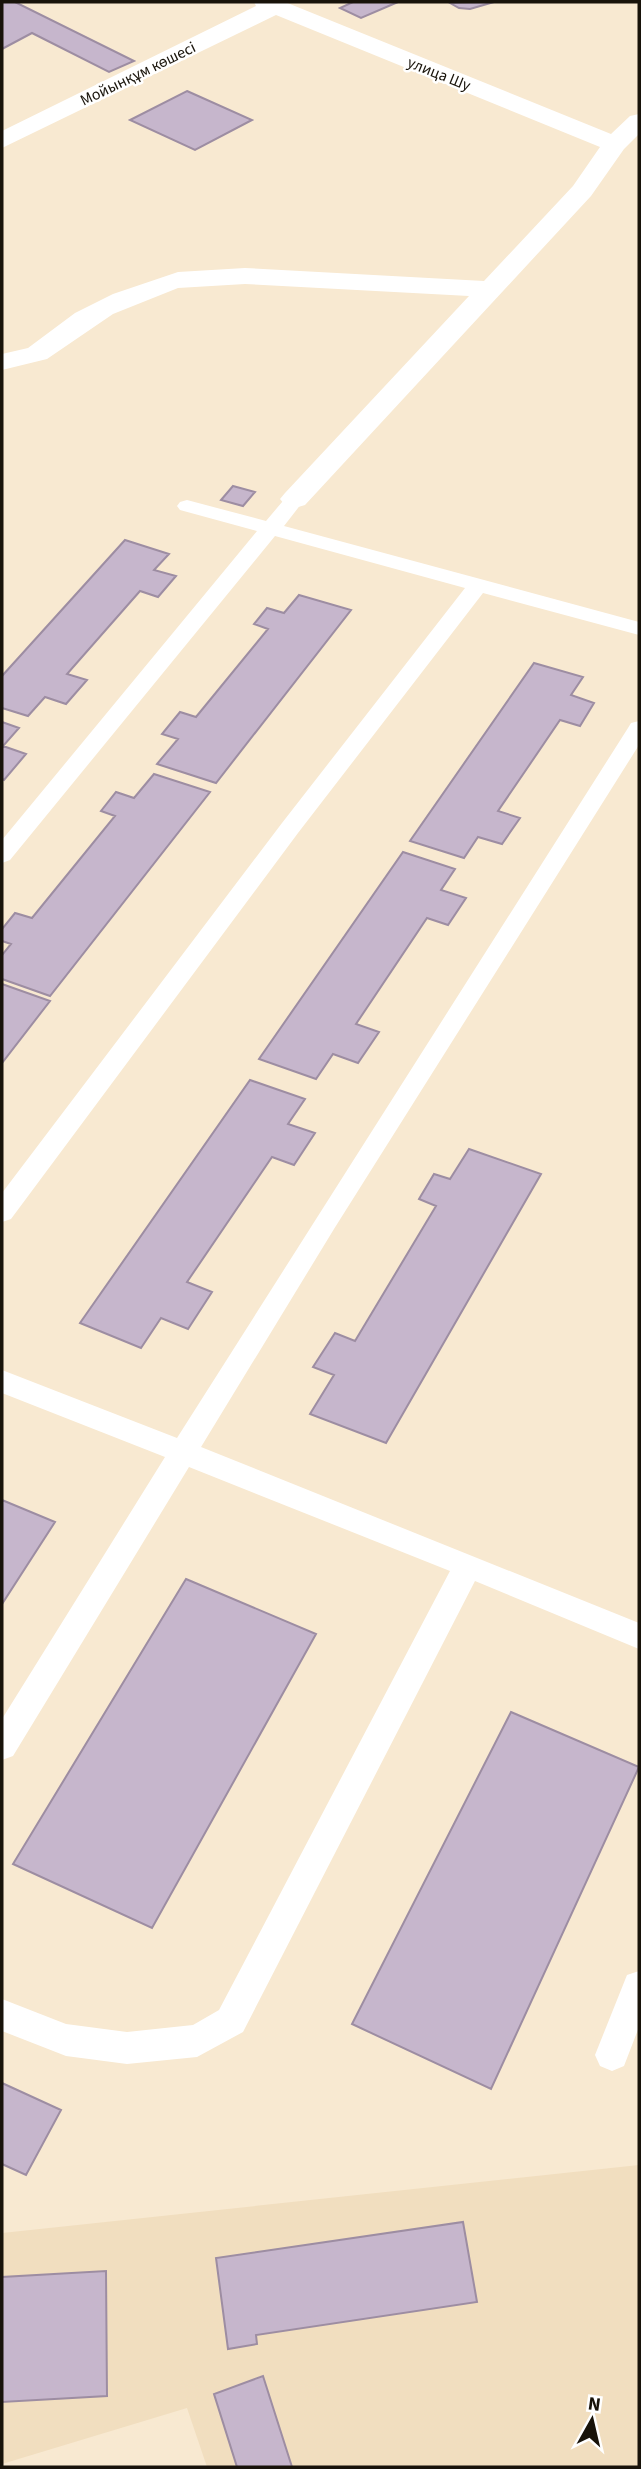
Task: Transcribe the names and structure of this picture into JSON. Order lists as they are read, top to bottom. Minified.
{"streets":{"street":["Мойынқұм көшесі","улица Шу"]},"crossings":[["Мойынқұм көшесі","улица Шу"]],"north":"top"}
